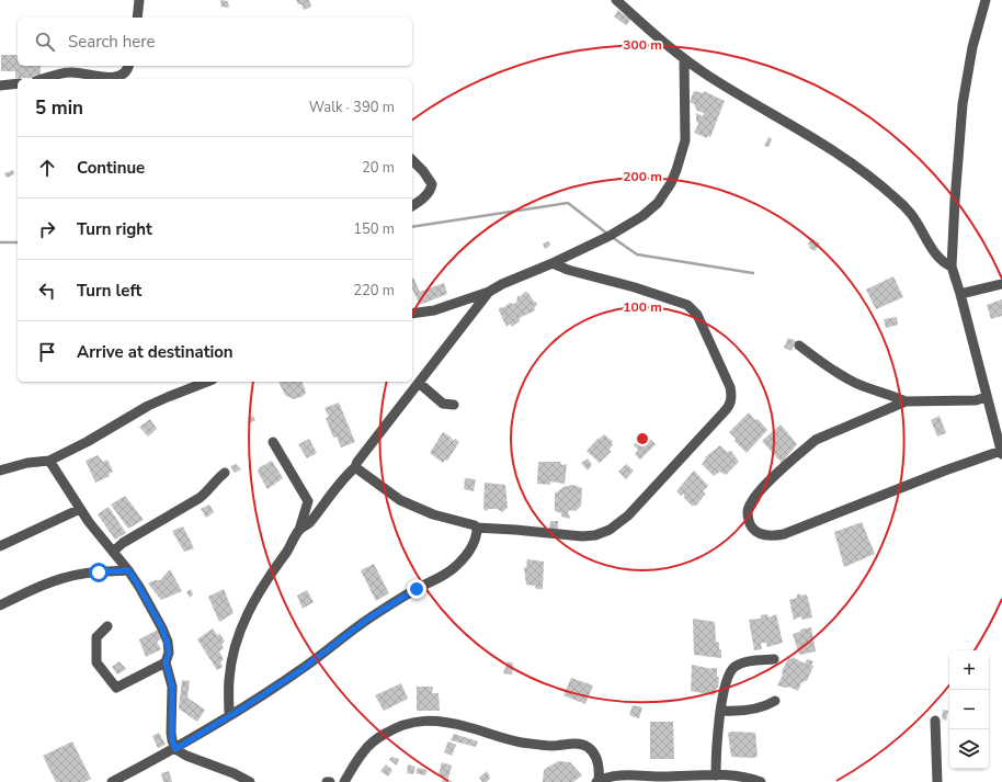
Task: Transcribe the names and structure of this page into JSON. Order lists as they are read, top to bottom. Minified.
{"page":{"search":"Search here","heading":["5 min","Walk · 390 m"],"list":[["Continue","20 m"],["Turn right","150 m"],["Turn left","220 m"],"Arrive at destination"],"map_buttons":["+","−"]},"rings":["300 m","200 m","100 m"]}
